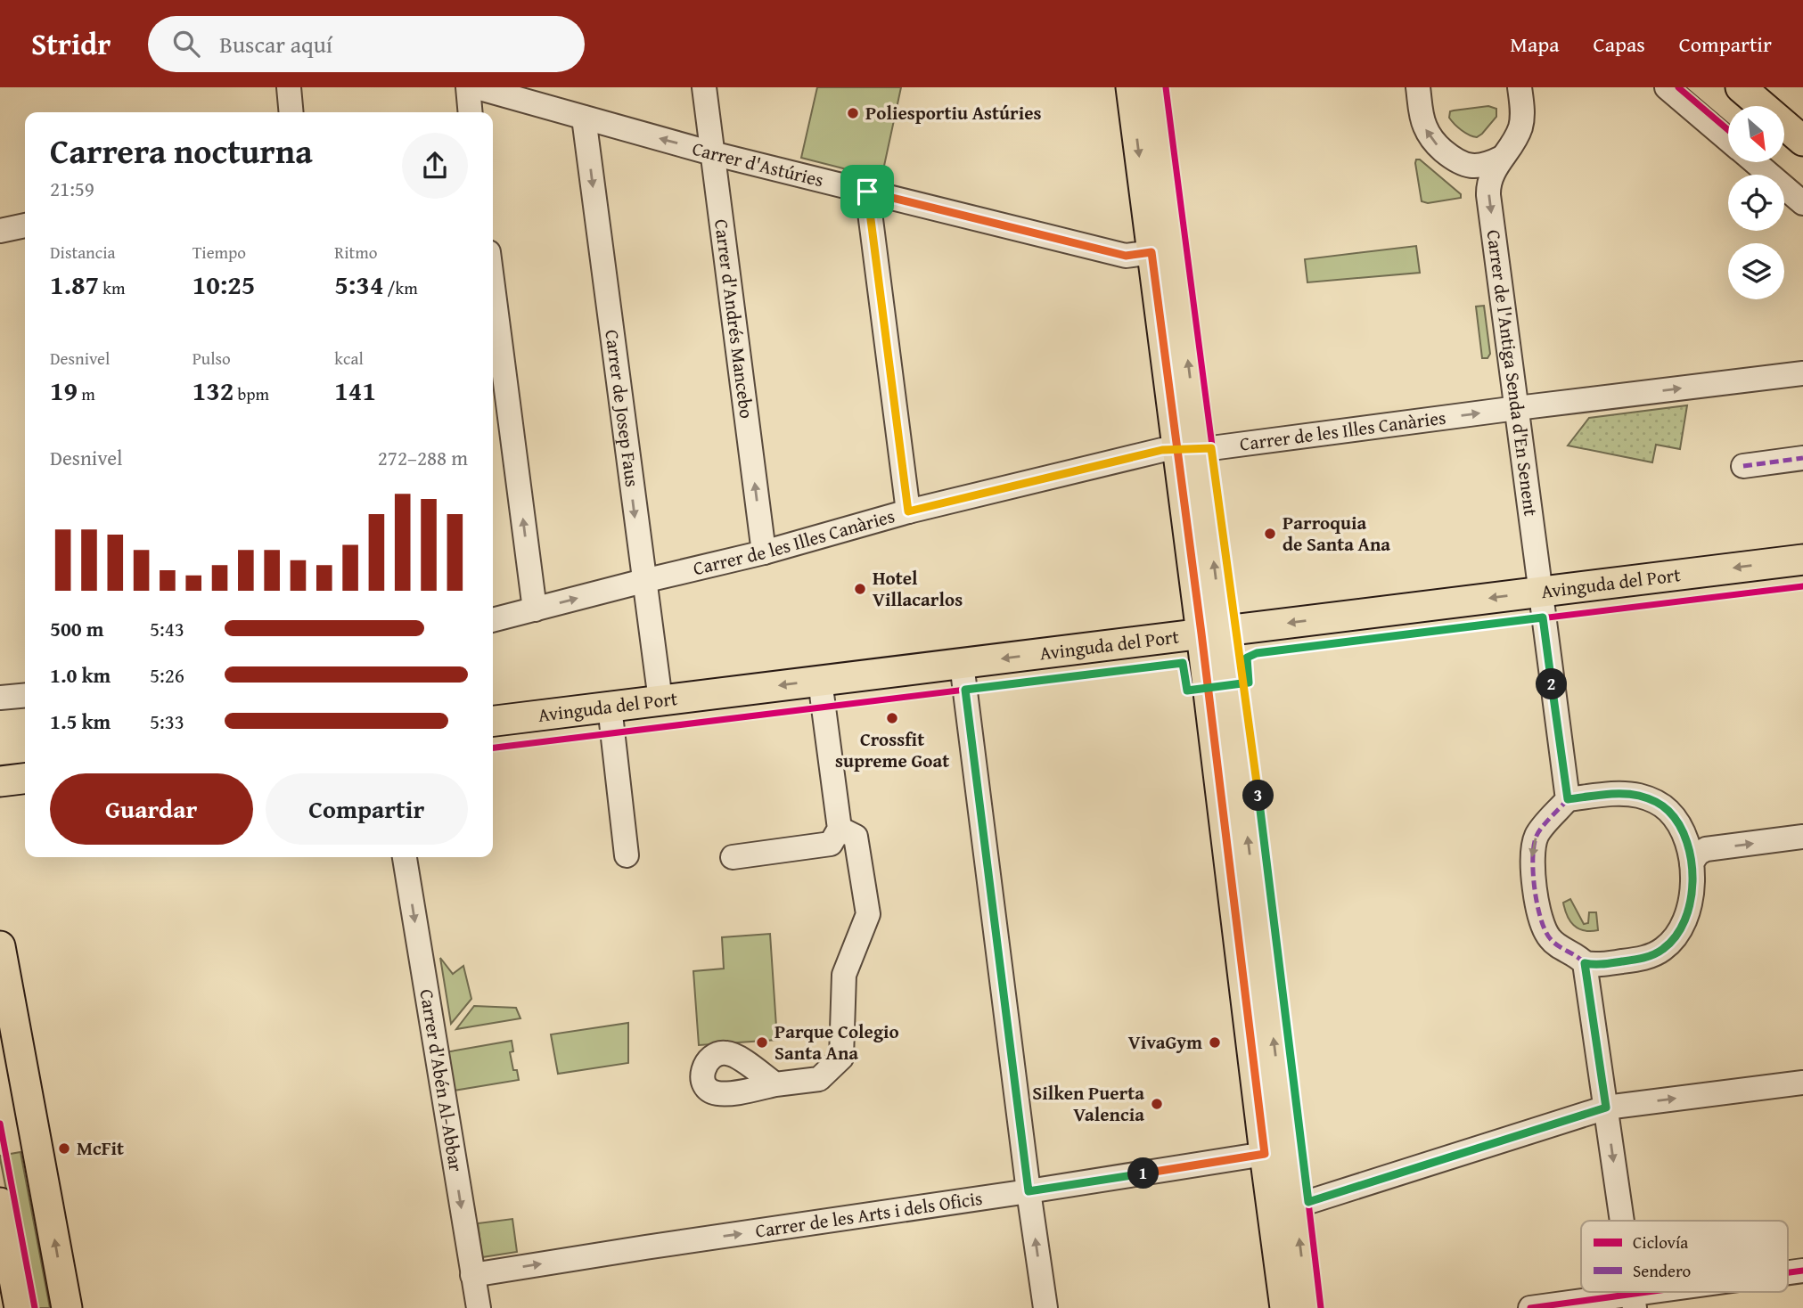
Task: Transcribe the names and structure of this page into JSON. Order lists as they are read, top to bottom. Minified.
{"streets":{"main road":["Avinguda del Port"],"street":["Carrer d'Astúries","Carrer d'Andrés Mancebo","Carrer de l'Antiga Senda d'En Senent","Carrer de Josep Faus","Carrer de les Illes Canàries","Carrer d'Abén Al-Abbar","Carrer de les Arts i dels Oficis"]},"crossings":[["Carrer d'Astúries","Carrer d'Andrés Mancebo"],["Carrer d'Astúries","Carrer de Josep Faus"],["Carrer d'Andrés Mancebo","Carrer de les Illes Canàries"],["Carrer de l'Antiga Senda d'En Senent","Carrer de les Illes Canàries"],["Carrer de l'Antiga Senda d'En Senent","Avinguda del Port"],["Carrer de Josep Faus","Carrer de les Illes Canàries"],["Carrer de Josep Faus","Avinguda del Port"],["Carrer d'Abén Al-Abbar","Carrer de les Arts i dels Oficis"]],"one_way":["Carrer de les Illes Canàries","Avinguda del Port","Carrer d'Abén Al-Abbar","Carrer de les Arts i dels Oficis"],"places":["Poliesportiu Astúries","Parroquia de Santa Ana","Hotel Villacarlos","Crossfit supreme Goat","Parque Colegio Santa Ana","VivaGym","Silken Puerta Valencia","McFit"],"legend":["Ciclovía","Sendero"],"north":"bottom right","page":{"header":"Stridr","search":"Buscar aquí","nav":["Mapa","Capas","Compartir"],"heading":["Carrera nocturna","21:59"],"stats":[["Distancia","1.87 km"],["Tiempo","10:25"],["Ritmo","5:34 /km"],["Desnivel","19 m"],["Pulso","132 bpm"],["kcal","141"]],"chart":["Desnivel","272–288 m"],"list":[{"name":"500 m","note":"5:43"},{"name":"1.0 km","note":"5:26"},{"name":"1.5 km","note":"5:33"}],"pins":["2","3","1"],"buttons":["Guardar","Compartir"]}}
